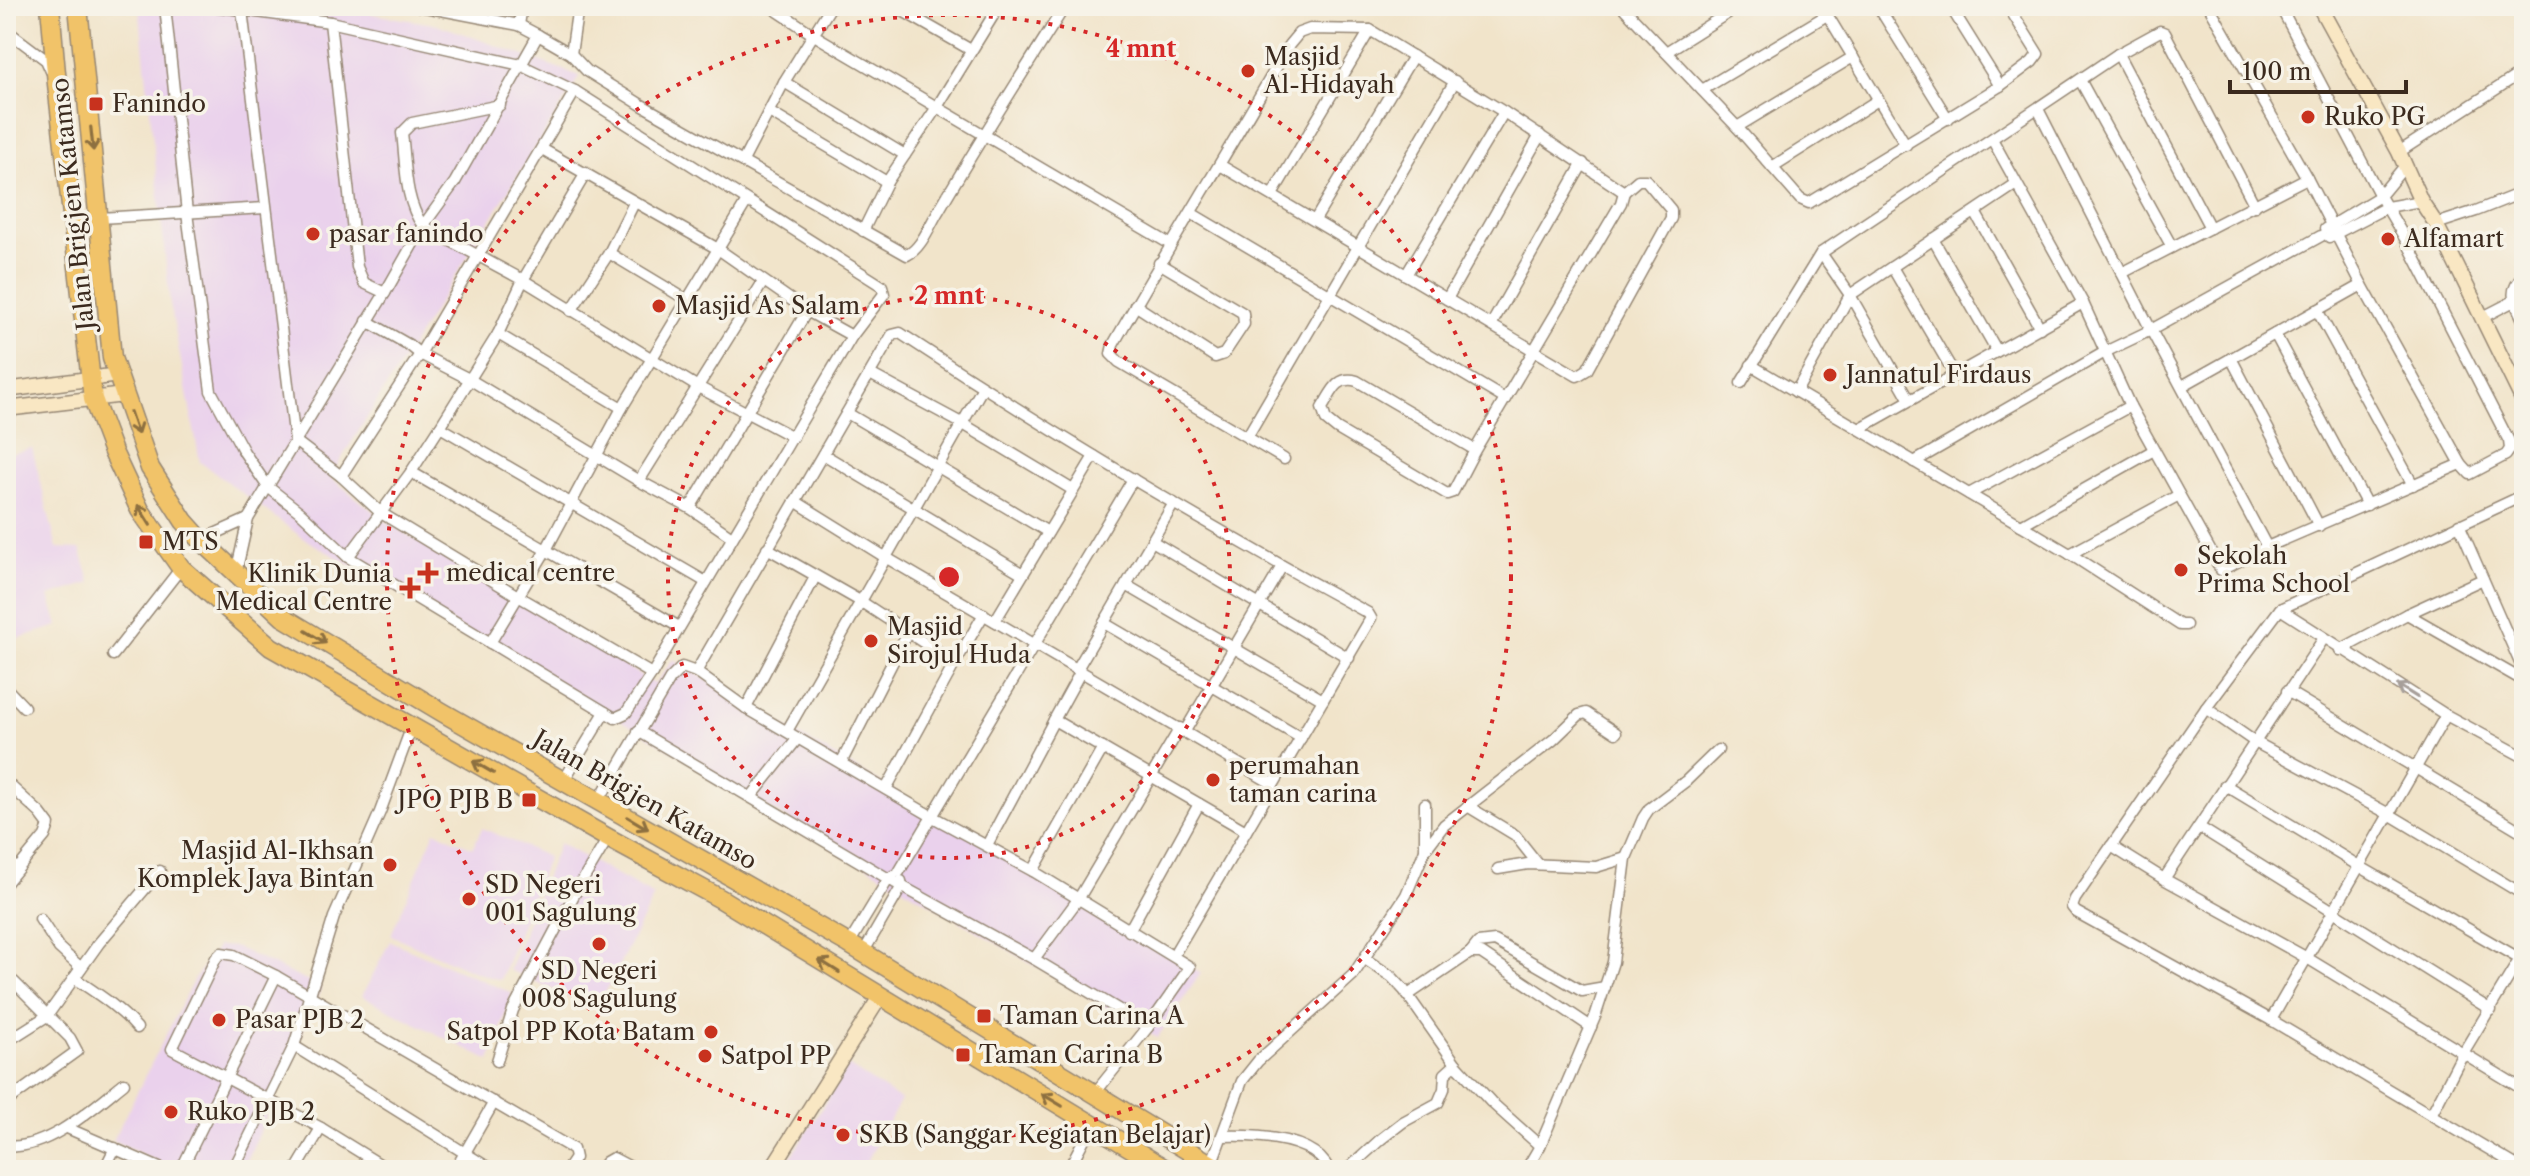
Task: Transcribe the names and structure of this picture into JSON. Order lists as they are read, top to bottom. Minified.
{"streets":{"highway":["Jalan Brigjen Katamso"]},"places":{"other":["Masjid Al-Hidayah","Ruko PG","pasar fanindo","Alfamart","Masjid As Salam","Jannatul Firdaus","Sekolah Prima School","Masjid Sirojul Huda","perumahan taman carina","Masjid Al-Ikhsan Komplek Jaya Bintan","SD Negeri 001 Sagulung","SD Negeri 008 Sagulung","Pasar PJB 2","Satpol PP Kota Batam","Satpol PP","Ruko PJB 2","SKB (Sanggar Kegiatan Belajar)"],"transit":["Fanindo","MTS","JPO PJB B","Taman Carina A","Taman Carina B"],"health":["medical centre","Klinik Dunia Medical Centre"]},"scale_bar":"100 m","rings":["4 mnt","2 mnt"]}
